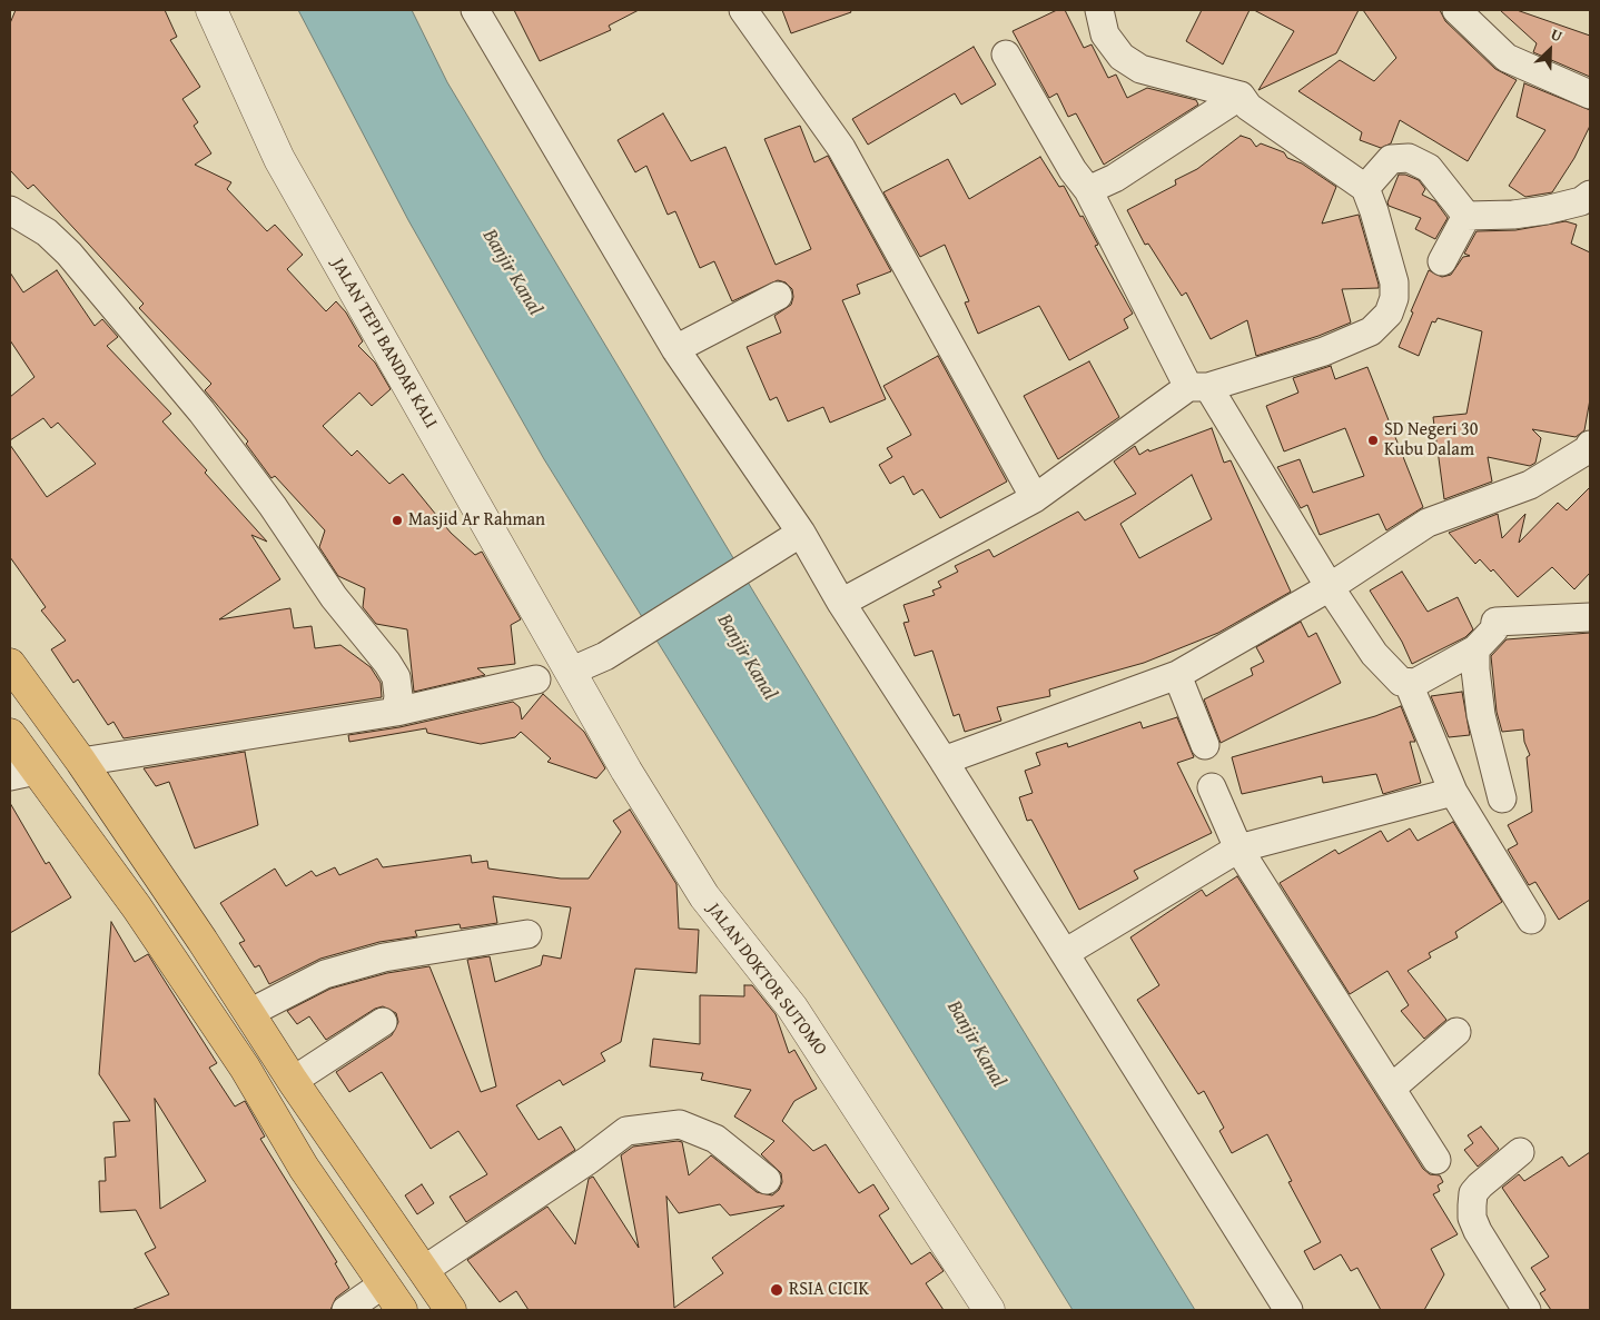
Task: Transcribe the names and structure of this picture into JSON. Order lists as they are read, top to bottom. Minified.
{"streets":{"street":["JALAN TEPI BANDAR KALI","JALAN DOKTOR SUTOMO"]},"crossings":[["JALAN TEPI BANDAR KALI","JALAN DOKTOR SUTOMO"]],"water":["Banjir Kanal"],"places":["SD Negeri 30 Kubu Dalam","Masjid Ar Rahman","RSIA CICIK"],"north":"top right"}
